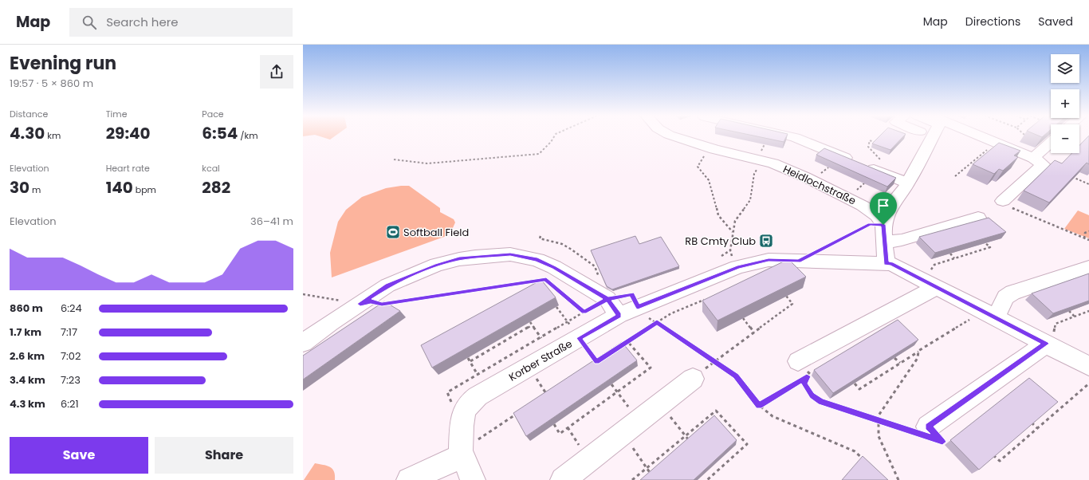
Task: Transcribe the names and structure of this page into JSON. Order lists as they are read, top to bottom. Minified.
{"streets":{"street":["Heidlochstraße","Korber Straße"]},"places":{"sports":["Softball Field"],"bus stop":["RB Cmty Club"]},"page":{"header":"Map","search":"Search here","nav":["Map","Directions","Saved"],"heading":["Evening run","19:57 · 5 × 860 m"],"map_buttons":["+","−"],"stats":[["Distance","4.30 km"],["Time","29:40"],["Pace","6:54 /km"],["Elevation","30 m"],["Heart rate","140 bpm"],["kcal","282"]],"chart":["Elevation","36–41 m"],"list":[{"name":"860 m","note":"6:24"},{"name":"1.7 km","note":"7:17"},{"name":"2.6 km","note":"7:02"},{"name":"3.4 km","note":"7:23"},{"name":"4.3 km","note":"6:21"}],"buttons":["Save","Share"]}}
